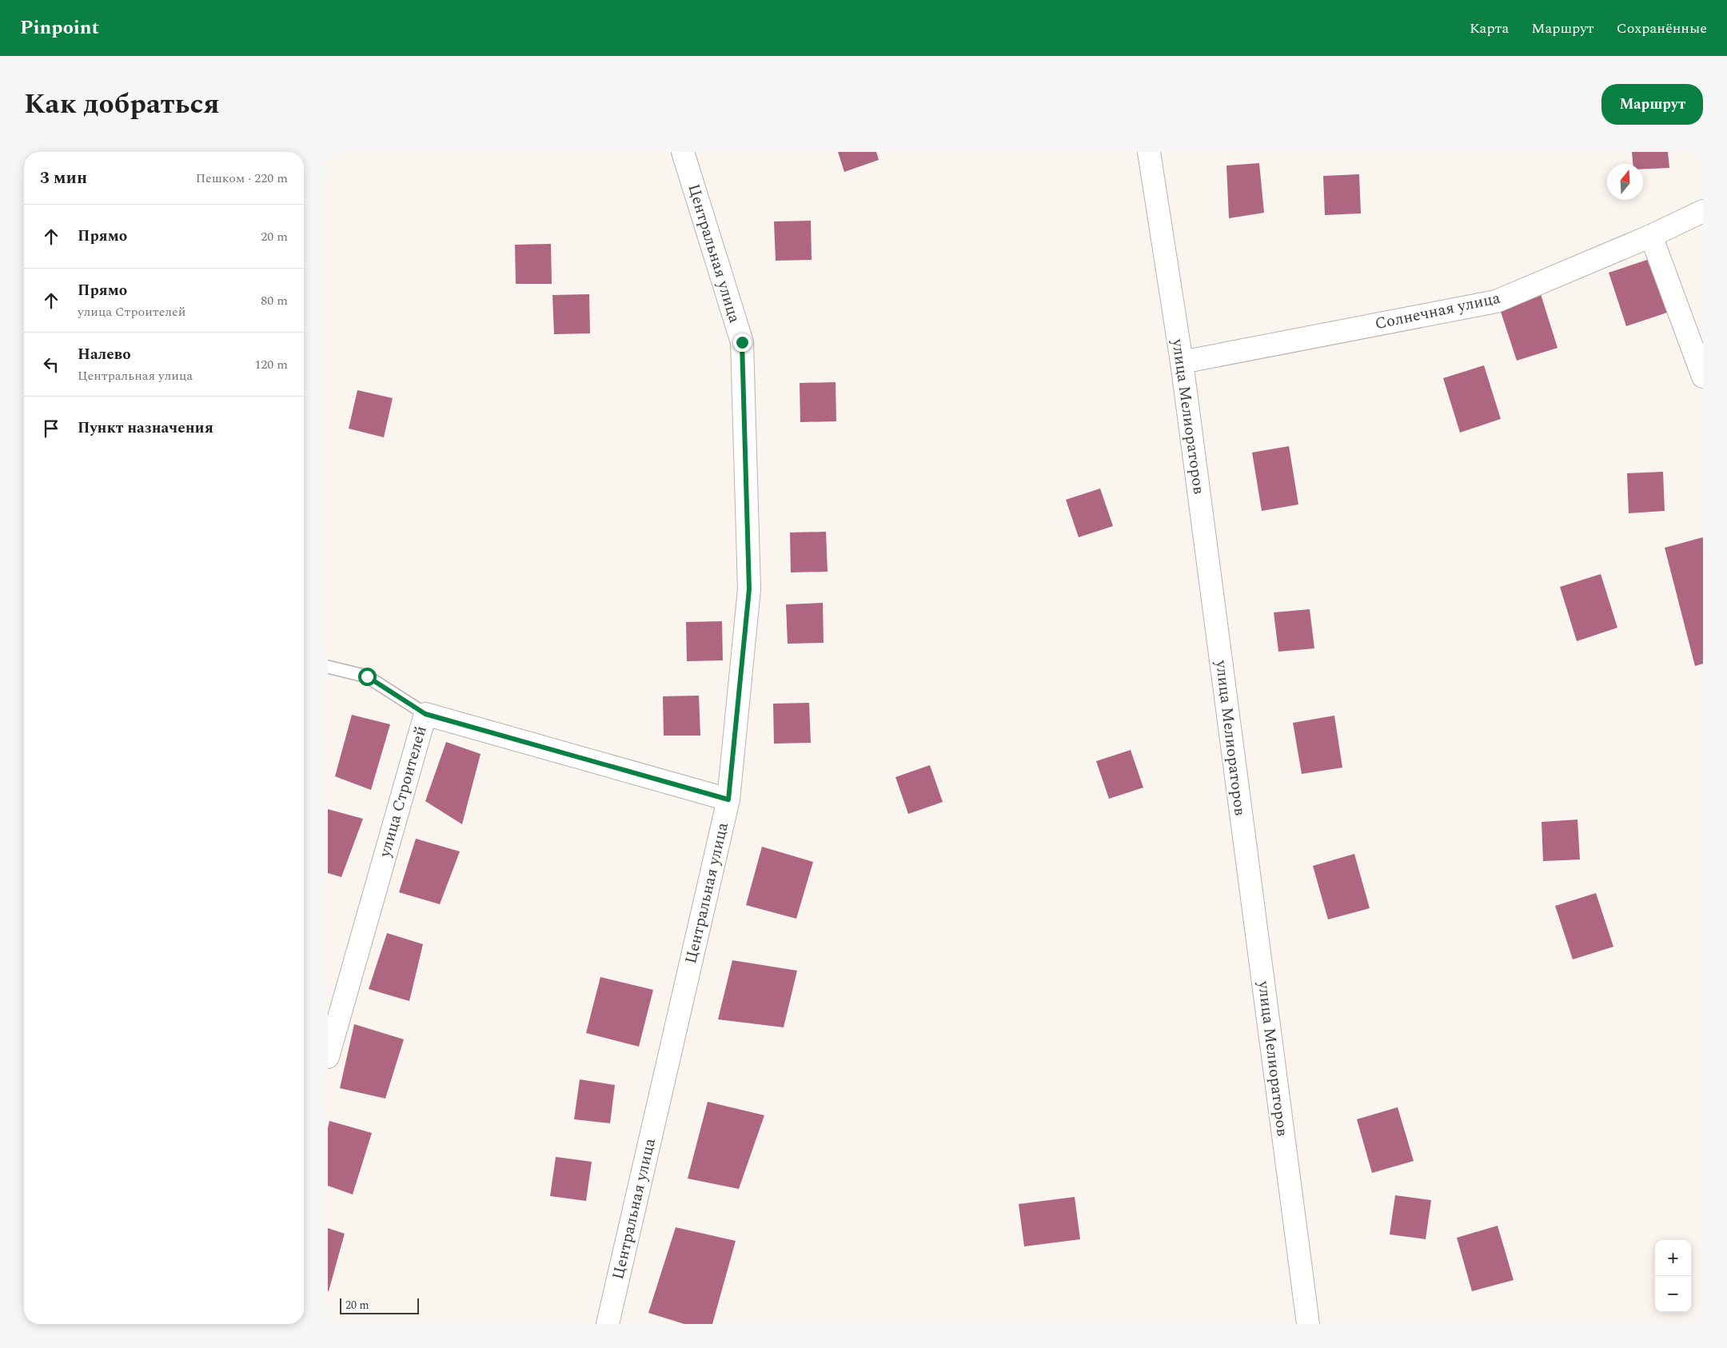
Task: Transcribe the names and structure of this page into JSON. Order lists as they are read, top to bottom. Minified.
{"streets":{"street":["Центральная улица","Солнечная улица","улица Мелиораторов","улица Строителей"]},"crossings":[["Центральная улица","улица Строителей"],["Солнечная улица","улица Мелиораторов"]],"scale_bar":"20 m","north":"top","page":{"header":"Pinpoint","nav":["Карта","Маршрут","Сохранённые"],"title":"Как добраться","buttons":"Маршрут","heading":["3 мин","Пешком · 220 m"],"list":[["Прямо","20 m"],["Прямо","улица Строителей","80 m"],["Налево","Центральная улица","120 m"],"Пункт назначения"],"map_buttons":["+","−"],"scale":"20 m"}}
